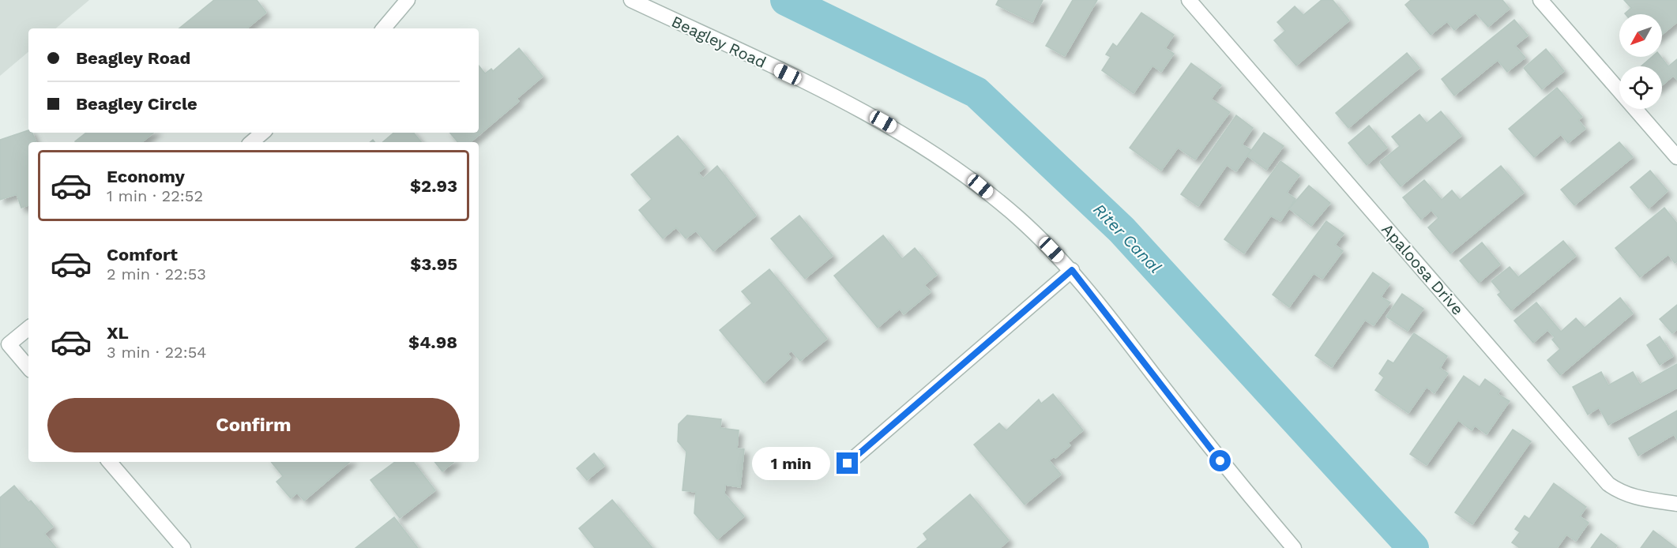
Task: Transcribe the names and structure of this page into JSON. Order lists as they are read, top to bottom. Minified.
{"streets":{"street":["Beagley Road","Apaloosa Drive"]},"water":["Riter Canal"],"north":"bottom left","page":{"banner":["Beagley Road","Beagley Circle"],"list":[{"name":"Economy","note":"1 min · 22:52","value":"$2.93"},{"name":"Comfort","note":"2 min · 22:53","value":"$3.95"},{"name":"XL","note":"3 min · 22:54","value":"$4.98"}],"buttons":"Confirm","bubble":"1 min"}}
